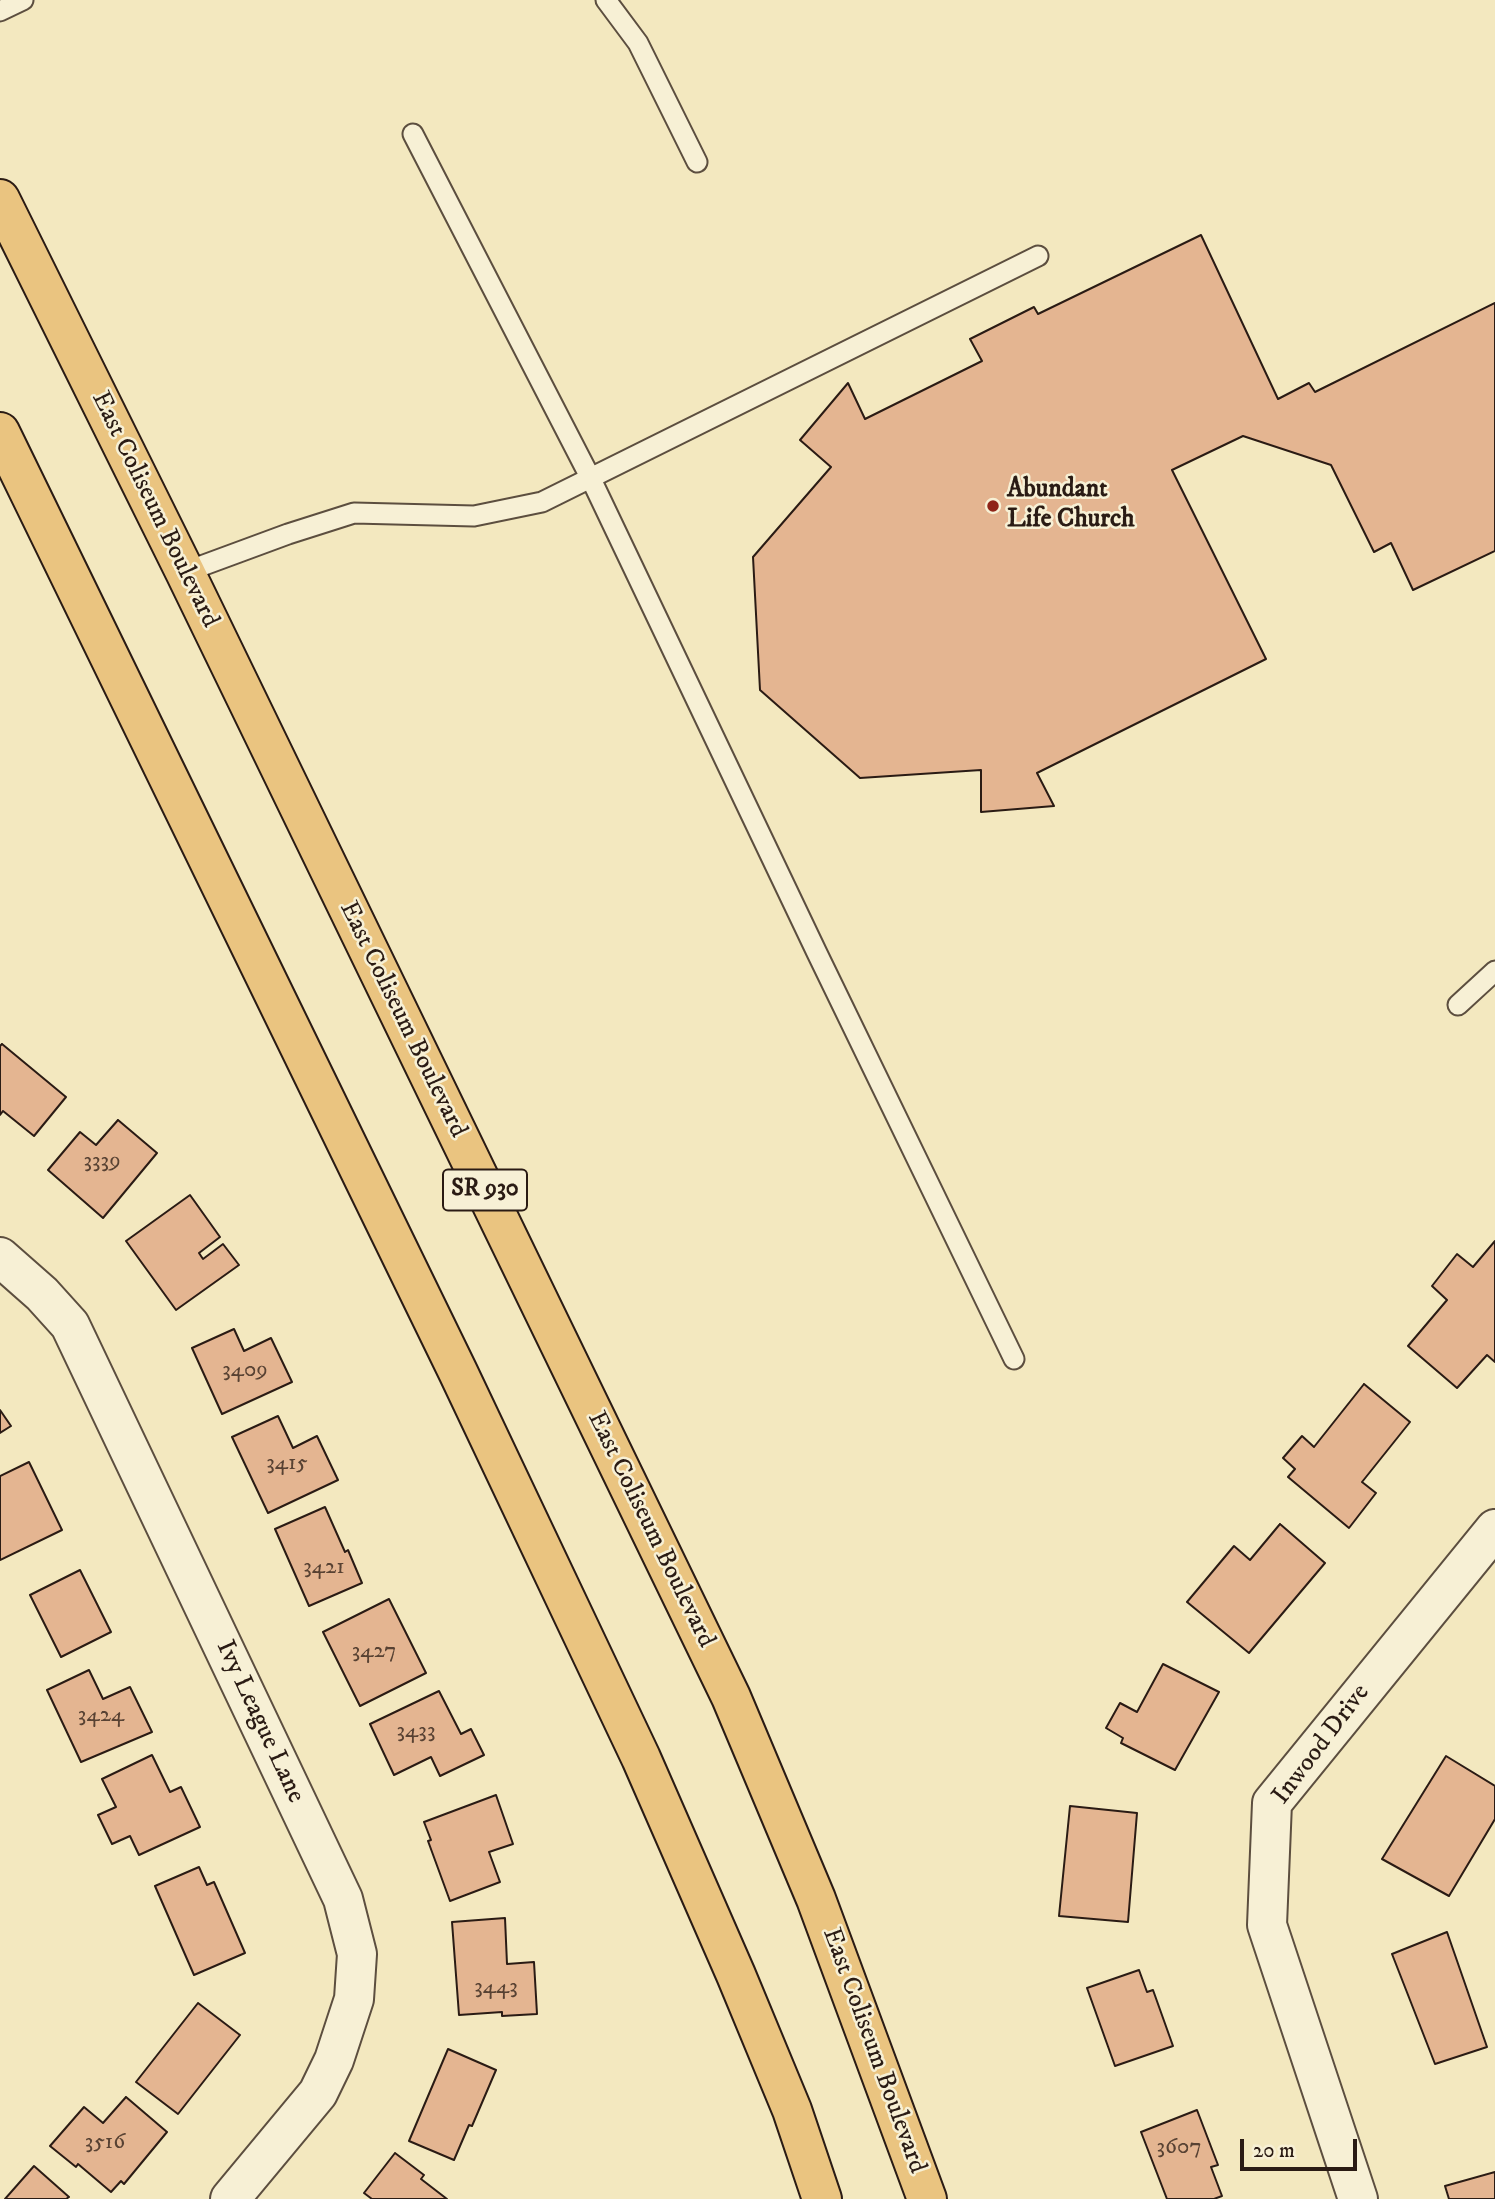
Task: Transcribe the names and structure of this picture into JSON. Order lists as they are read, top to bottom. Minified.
{"streets":{"highway":["East Coliseum Boulevard","SR 930"],"street":["Ivy League Lane","Inwood Drive"]},"places":["Abundant Life Church"],"house_numbers":["3339","3409","3415","3421","3427","3424","3433","3443","3516","3607"],"scale_bar":"20 m"}
